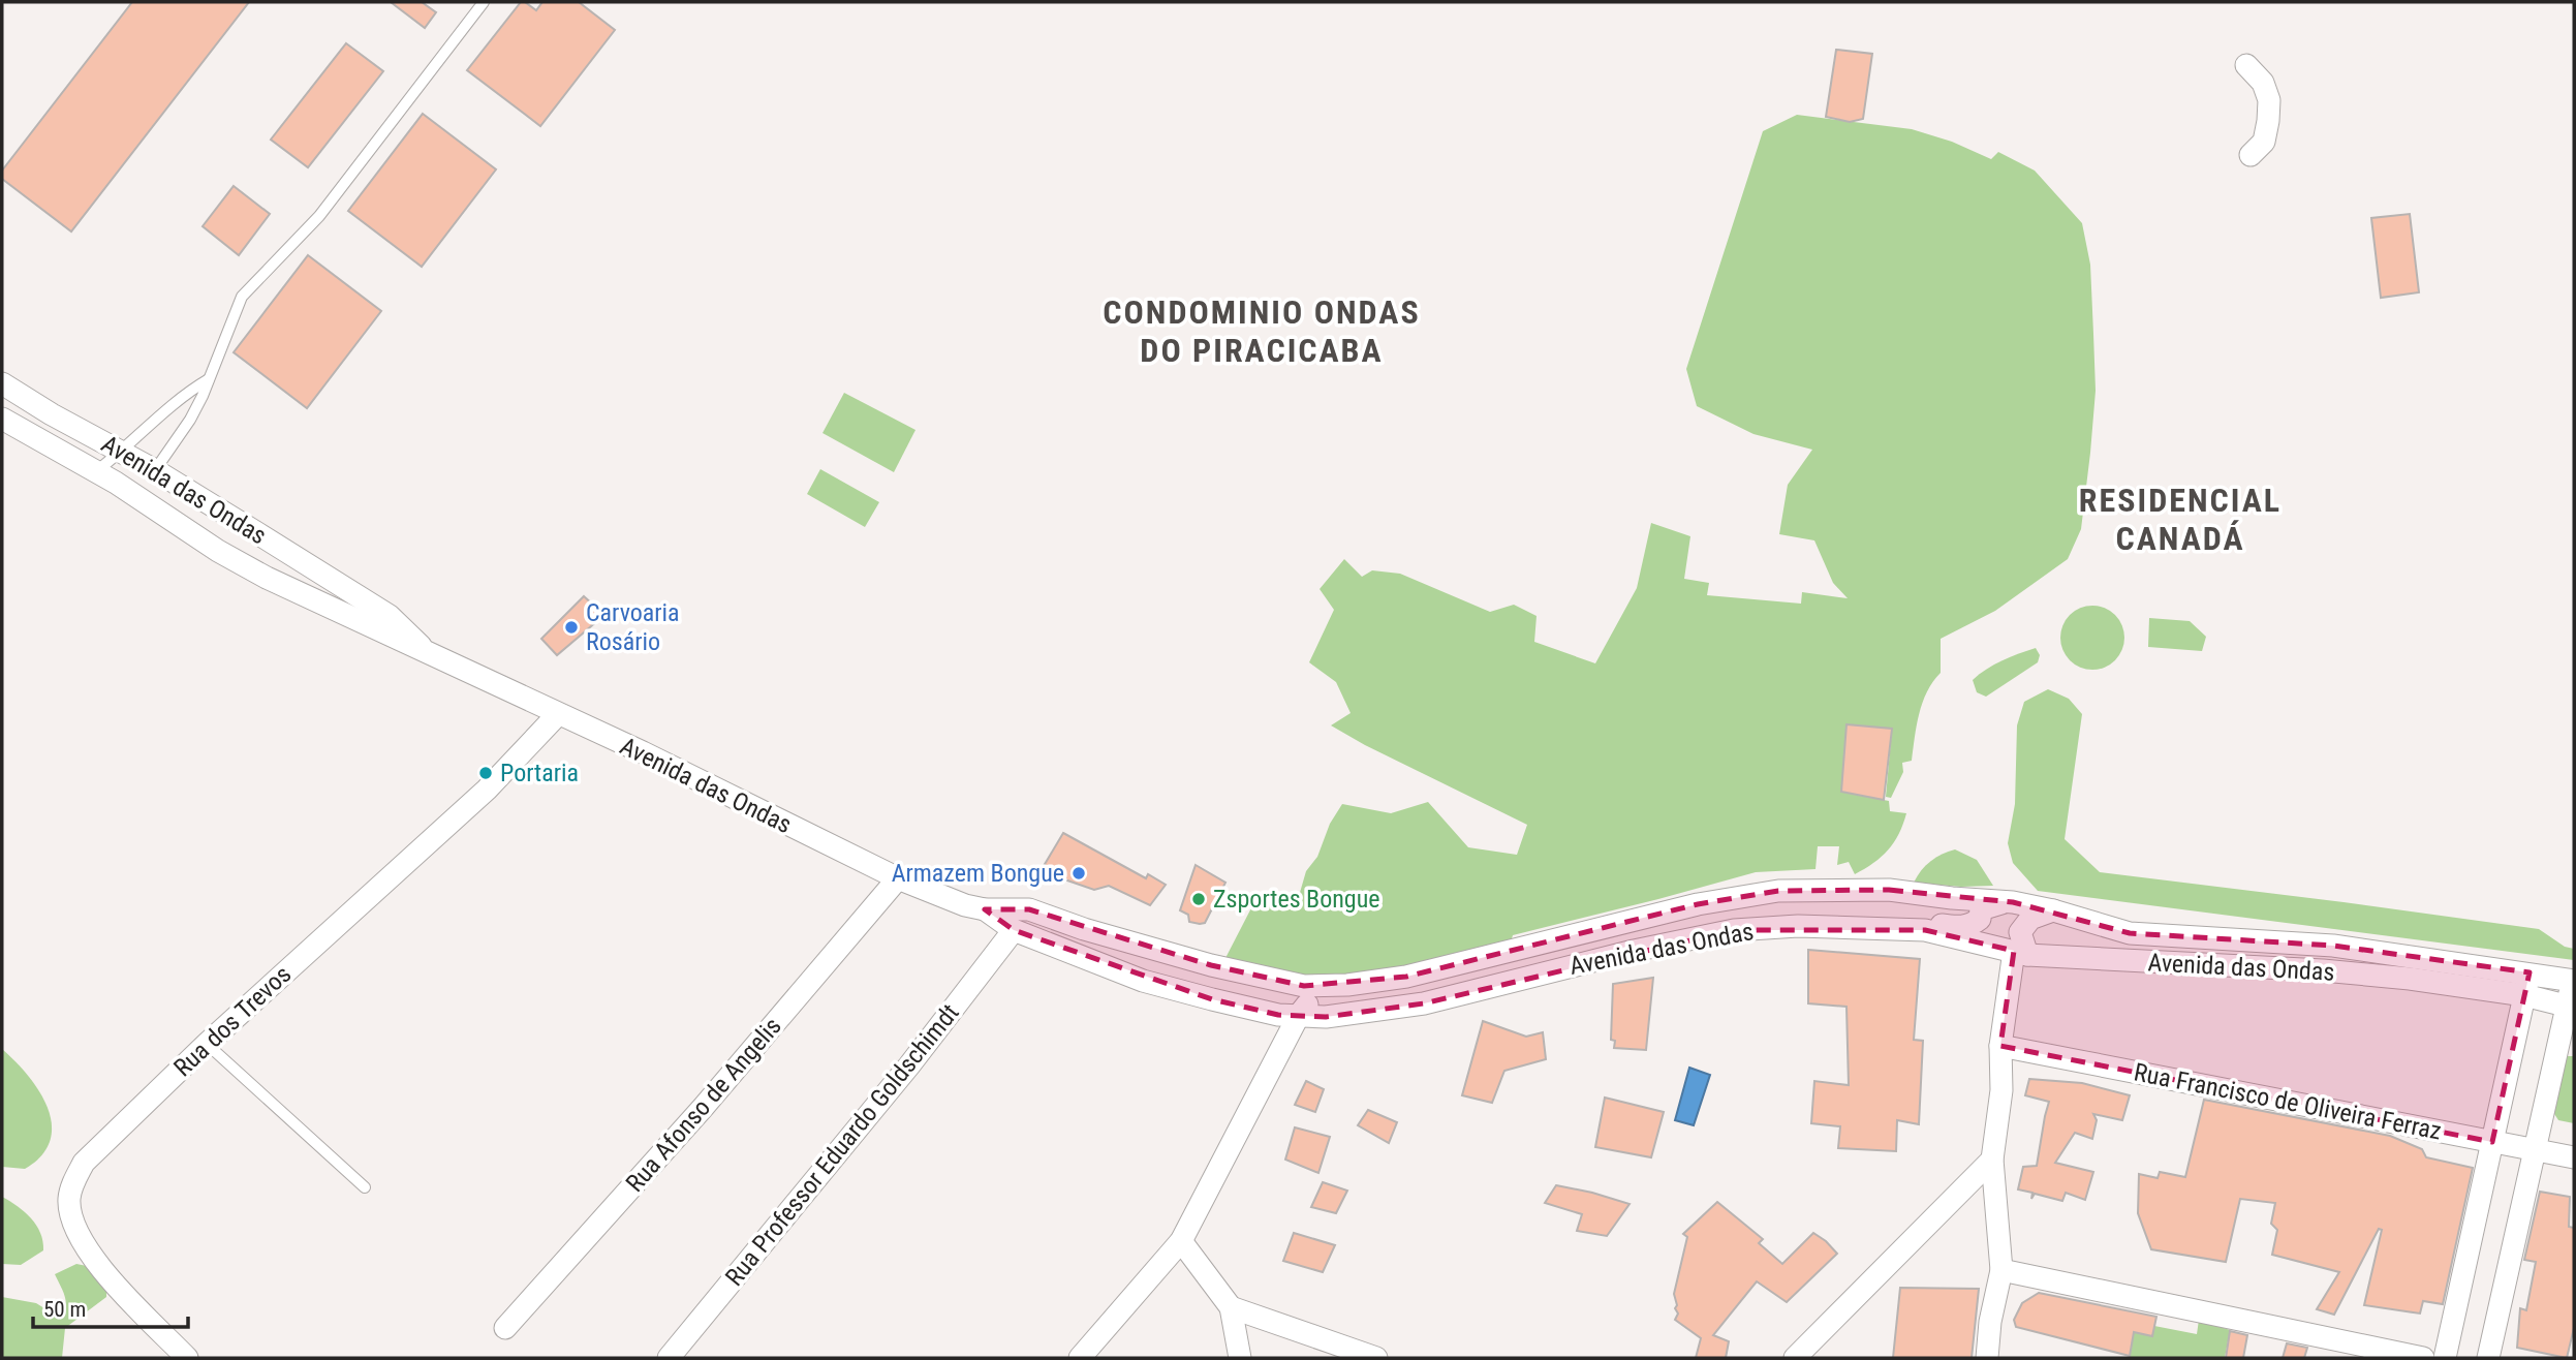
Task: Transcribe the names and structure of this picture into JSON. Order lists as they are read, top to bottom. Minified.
{"streets":{"street":["Avenida das Ondas","Rua dos Trevos","Rua Francisco de Oliveira Ferraz","Rua Afonso de Angelis","Rua Professor Eduardo Goldschimdt"]},"crossings":[["Avenida das Ondas","Rua dos Trevos"],["Avenida das Ondas","Rua Afonso de Angelis"],["Avenida das Ondas","Rua Professor Eduardo Goldschimdt"]],"districts":["CONDOMINIO ONDAS DO PIRACICABA","RESIDENCIAL CANADÁ"],"places":["Carvoaria Rosário","Portaria","Armazem Bongue","Zsportes Bongue"],"scale_bar":"50 m"}
